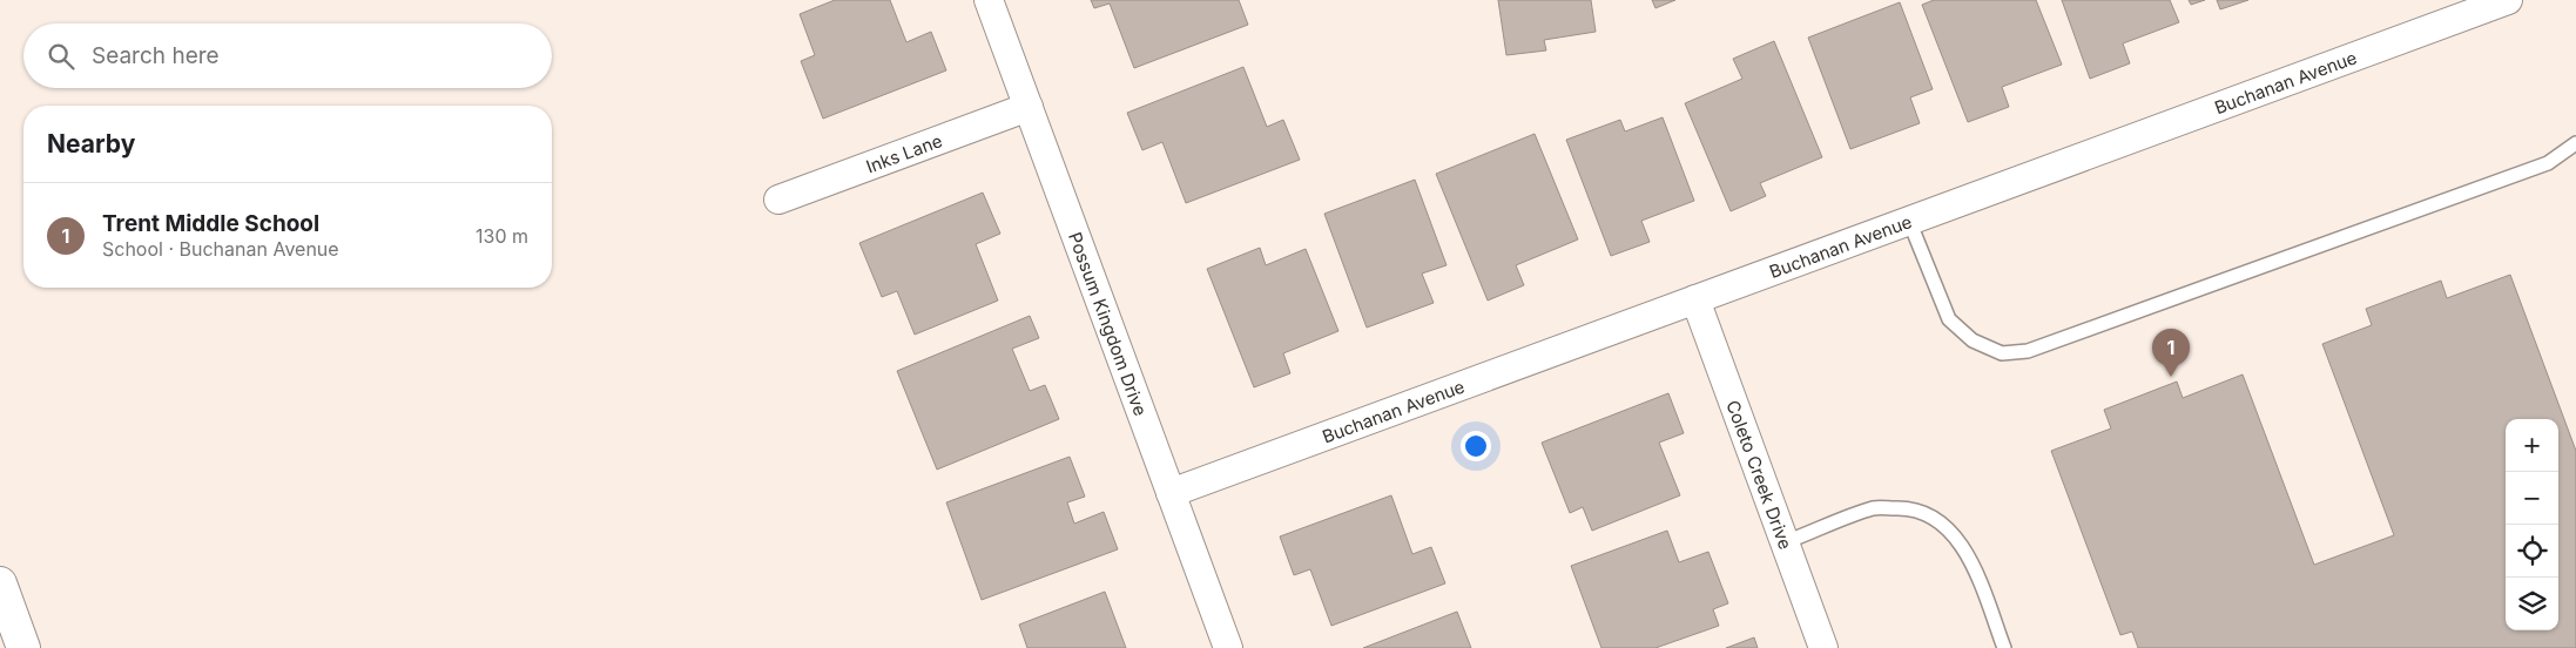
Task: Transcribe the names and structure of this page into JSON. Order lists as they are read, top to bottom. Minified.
{"streets":{"street":["Buchanan Avenue","Inks Lane","Possum Kingdom Drive","Coleto Creek Drive"]},"crossings":[["Buchanan Avenue","Possum Kingdom Drive"],["Buchanan Avenue","Coleto Creek Drive"],["Inks Lane","Possum Kingdom Drive"]],"page":{"search":"Search here","heading":"Nearby","list":[{"mark":"1","name":"Trent Middle School","note":"School · Buchanan Avenue","value":"130 m"}],"pins":"1","map_buttons":["+","−"]}}
